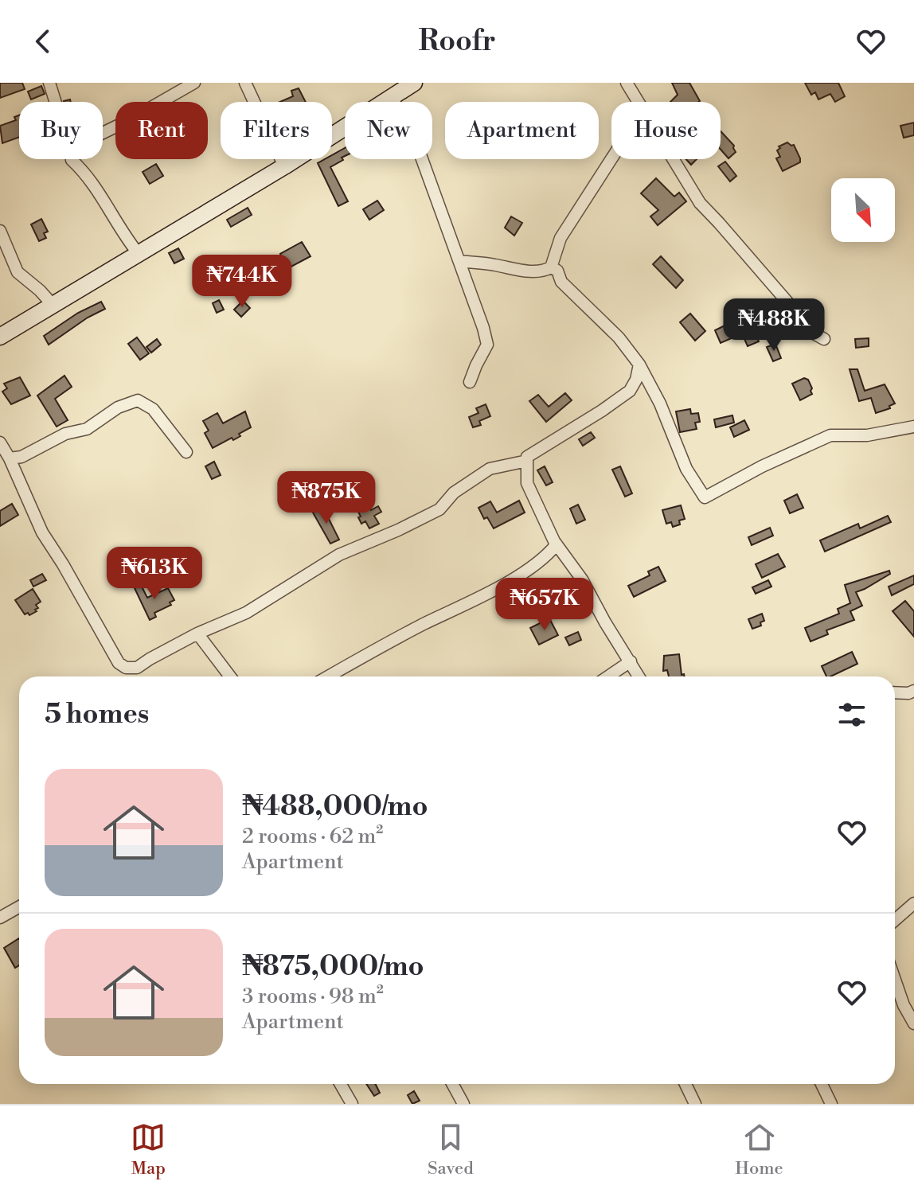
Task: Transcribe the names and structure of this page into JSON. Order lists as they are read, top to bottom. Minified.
{"north":"bottom right","page":{"header":"Roofr","chip":["Buy","Rent","Filters","New","Apartment","House"],"price":["₦744K","₦488K","₦875K","₦613K","₦657K"],"heading":"5 homes","list":[{"name":"₦488,000/mo","note":"2 rooms · 62 m² · Apartment"},{"name":"₦875,000/mo","note":"3 rooms · 98 m² · Apartment"}],"tabs":["Map","Saved","Home"]}}
